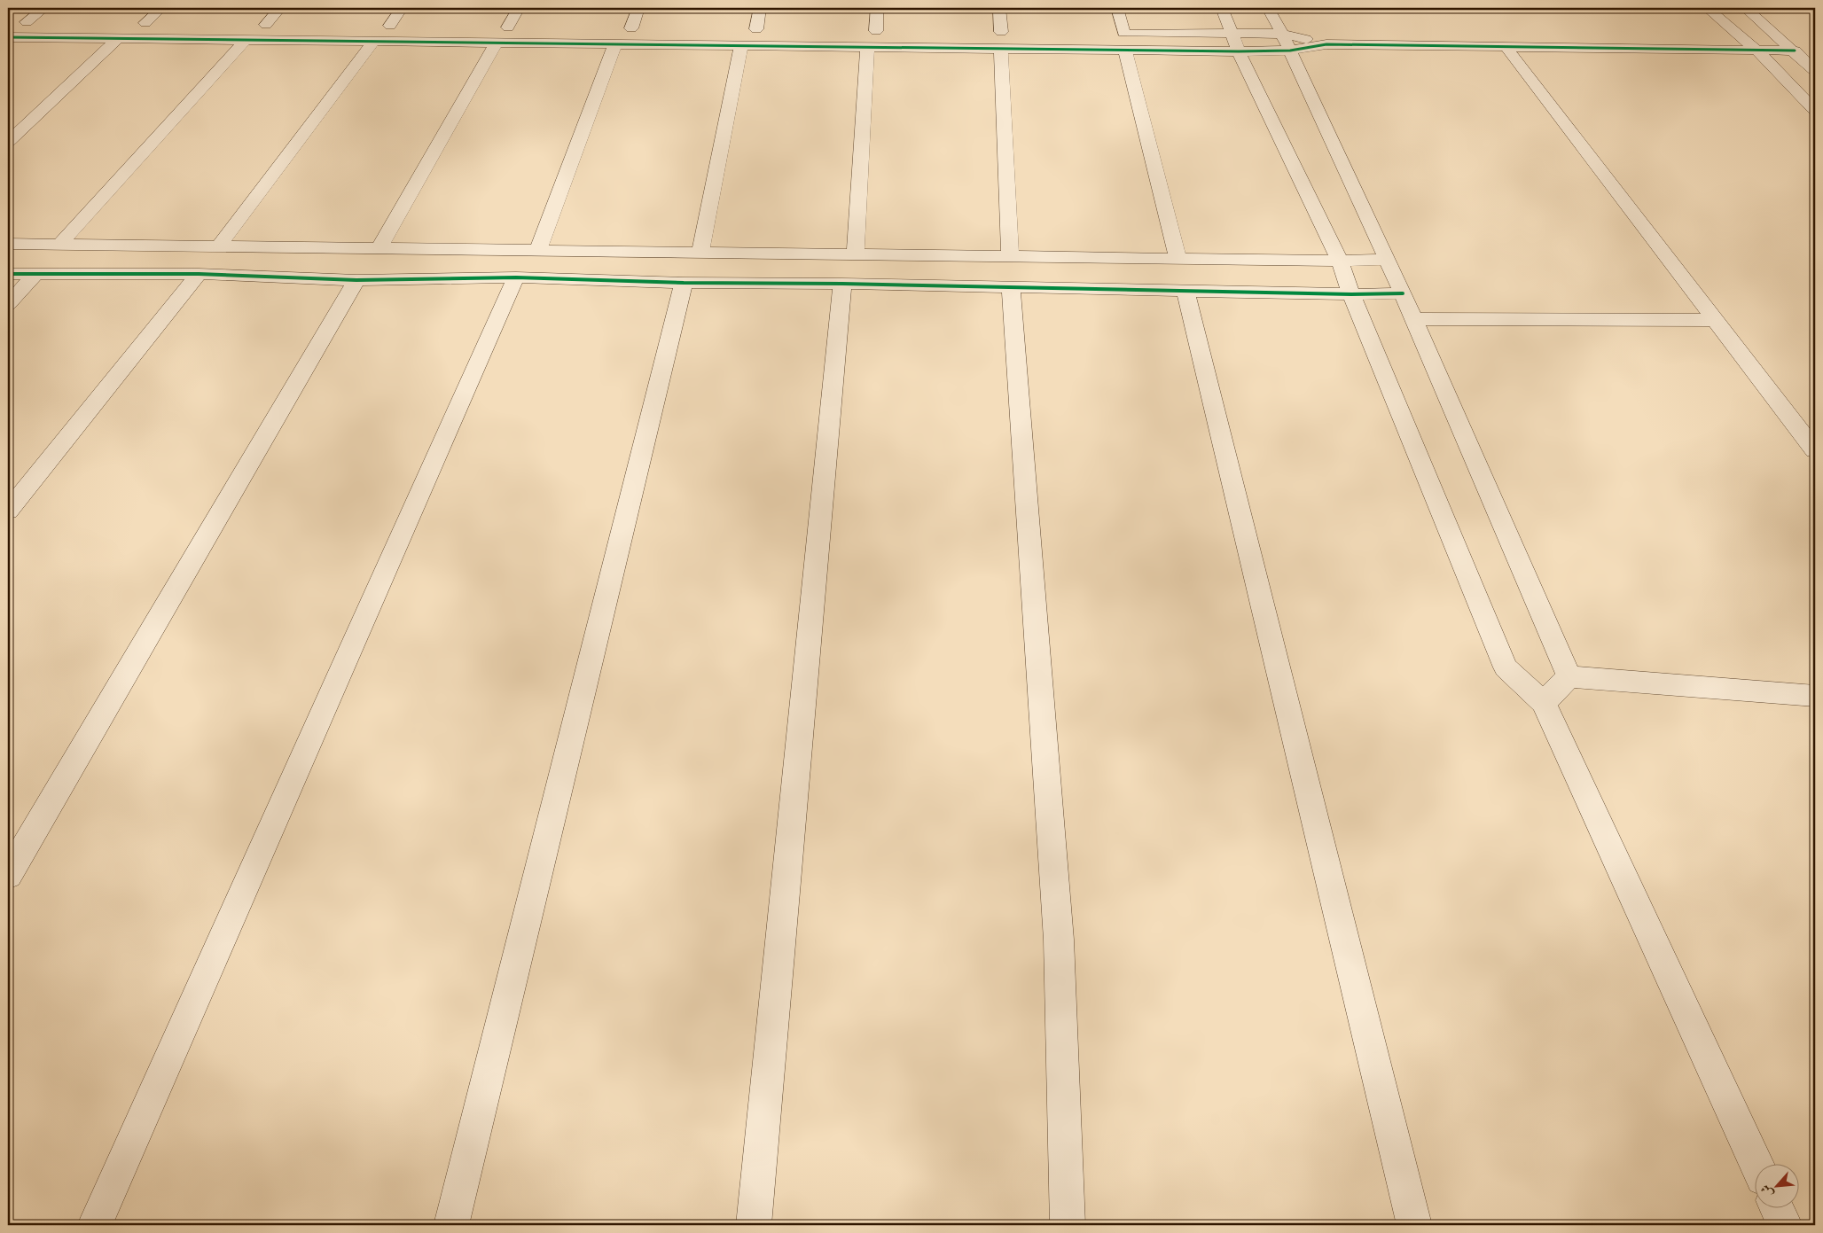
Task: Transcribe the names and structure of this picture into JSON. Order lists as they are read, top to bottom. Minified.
{"north":"bottom left"}
